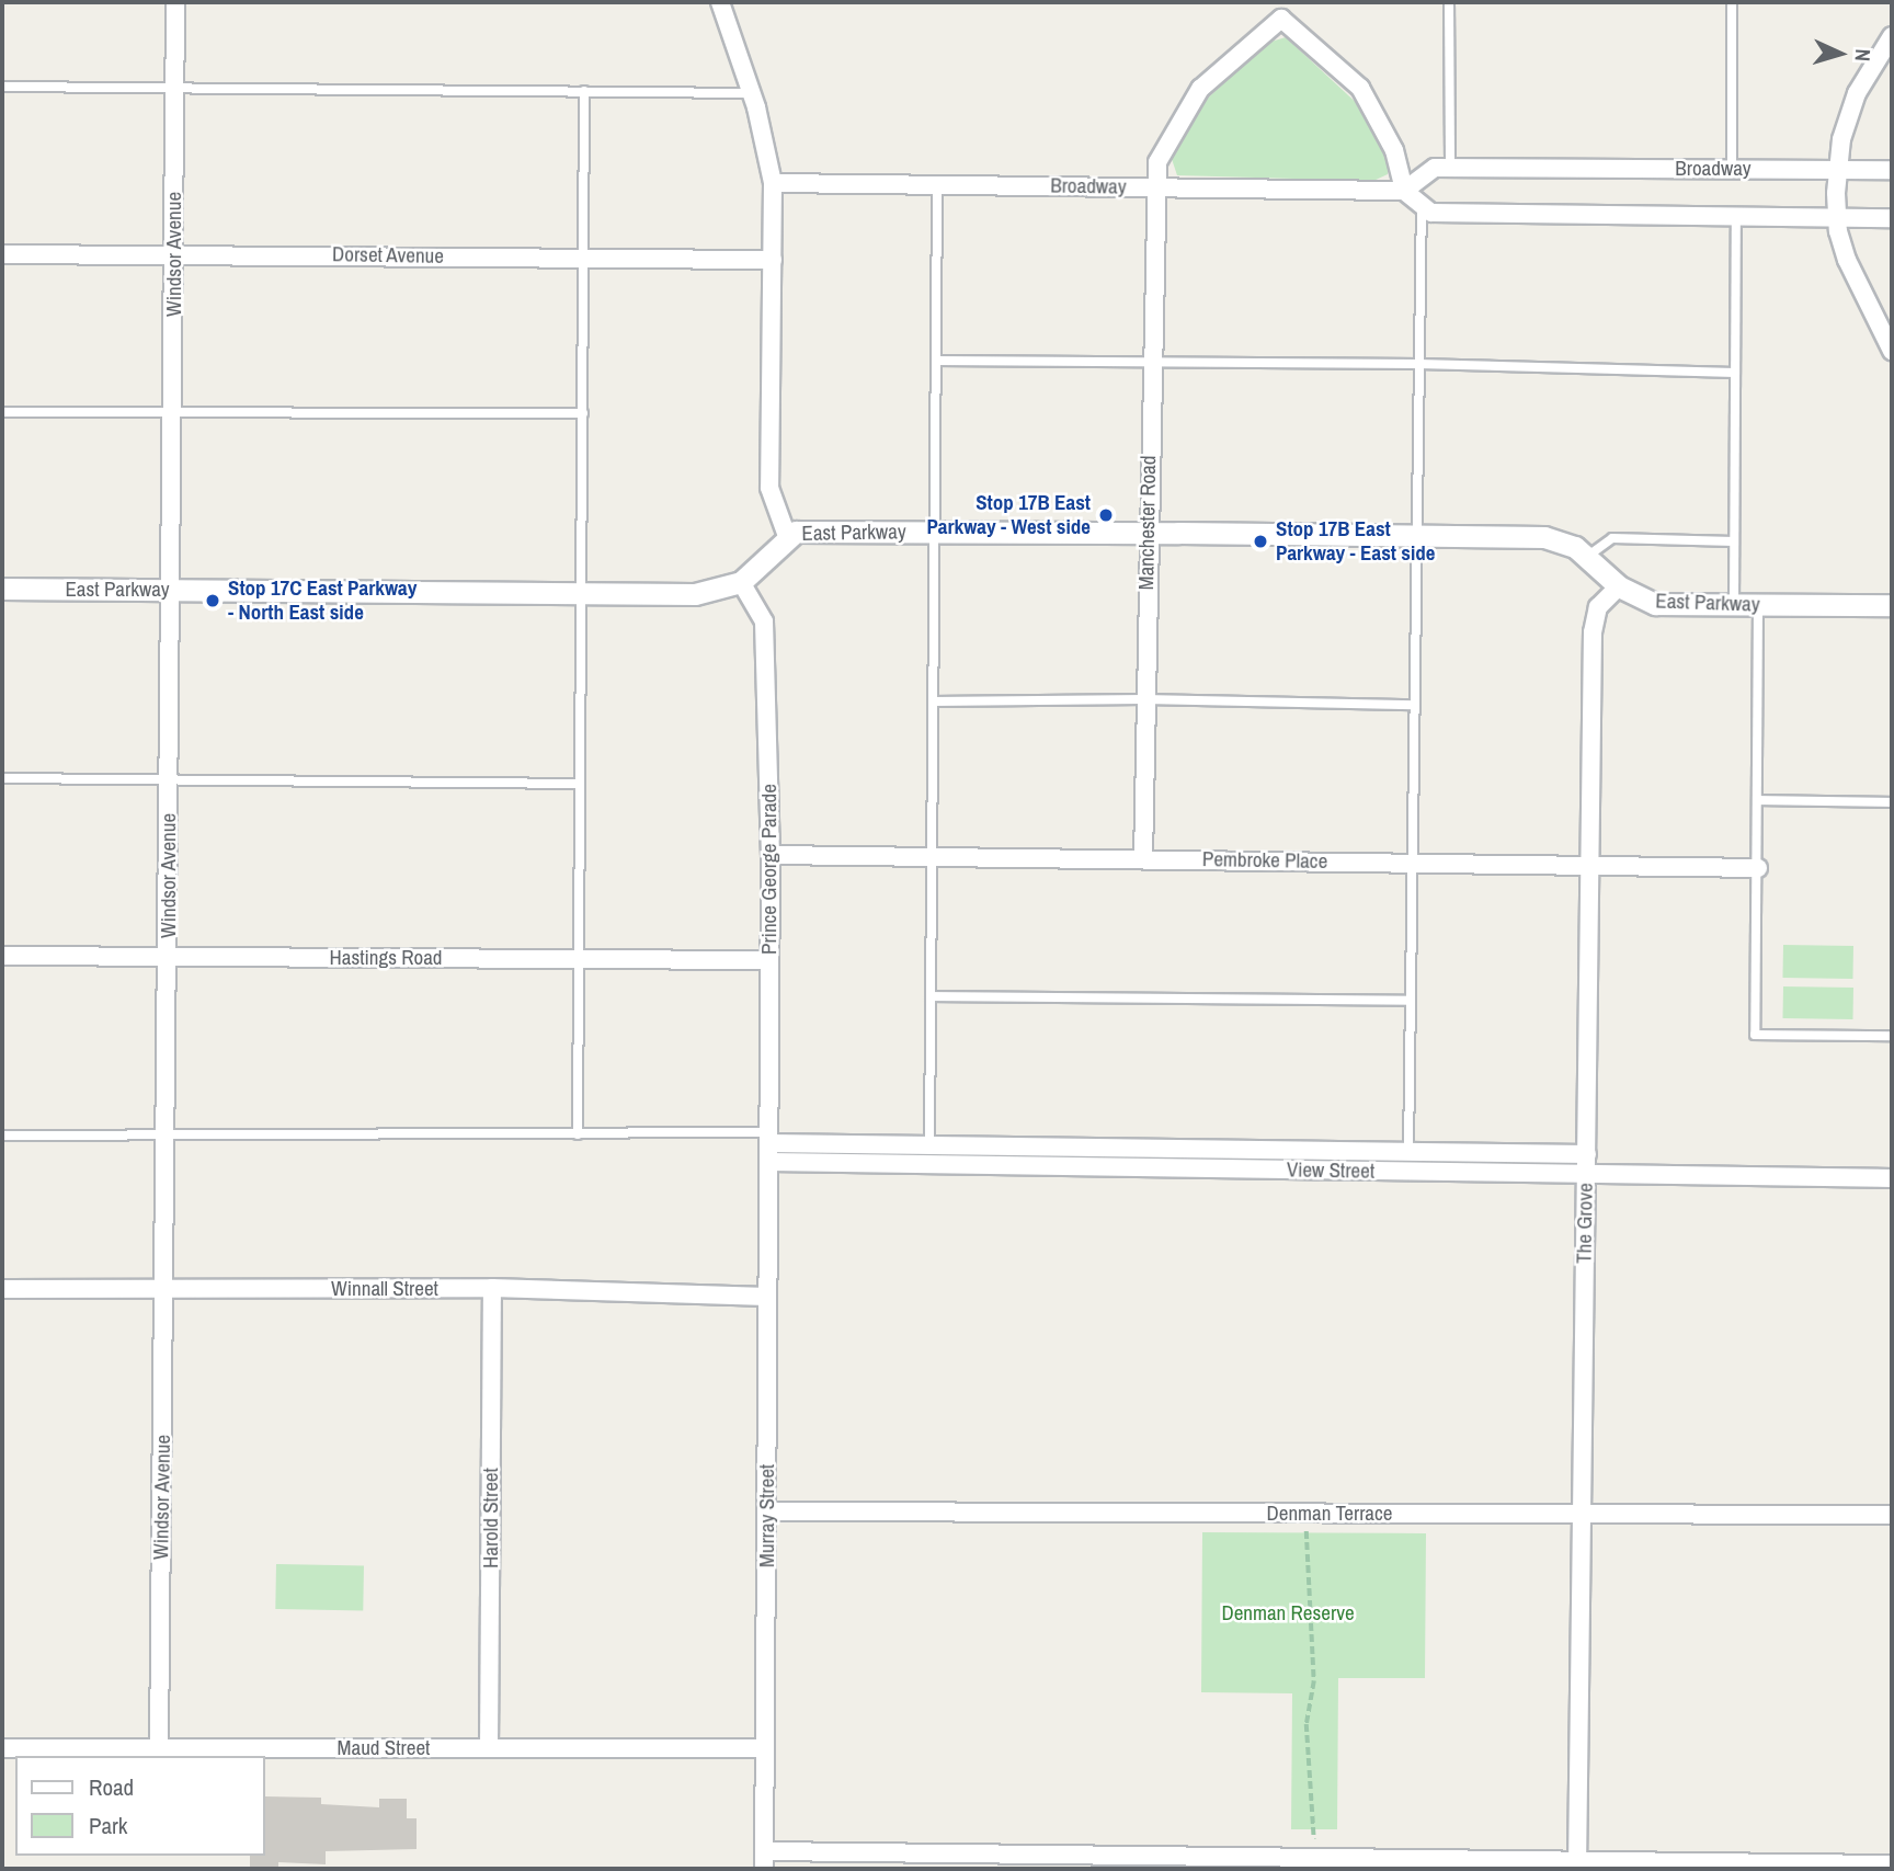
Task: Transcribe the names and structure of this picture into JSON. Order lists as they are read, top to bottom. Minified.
{"streets":{"street":["Broadway","Windsor Avenue","Dorset Avenue","Manchester Road","East Parkway","Pembroke Place","Prince George Parade","Hastings Road","View Street","The Grove","Winnall Street","Denman Terrace","Murray Street","Harold Street","Maud Street"]},"crossings":[["Broadway","Manchester Road"],["Windsor Avenue","Dorset Avenue"],["Windsor Avenue","East Parkway"],["Windsor Avenue","Hastings Road"],["Windsor Avenue","Winnall Street"],["Windsor Avenue","Maud Street"],["Manchester Road","East Parkway"],["Manchester Road","Pembroke Place"],["East Parkway","Prince George Parade"],["East Parkway","The Grove"],["Pembroke Place","Prince George Parade"],["Pembroke Place","The Grove"],["Prince George Parade","Hastings Road"],["Prince George Parade","View Street"],["Prince George Parade","Murray Street"],["View Street","The Grove"],["View Street","Murray Street"],["The Grove","Denman Terrace"],["Winnall Street","Murray Street"],["Winnall Street","Harold Street"],["Denman Terrace","Murray Street"],["Murray Street","Maud Street"],["Harold Street","Maud Street"]],"parks":["Denman Reserve"],"places":["Stop 17B East Parkway - West side","Stop 17B East Parkway - East side","Stop 17C East Parkway - North East side"],"legend":["Road","Park"],"north":"right"}
